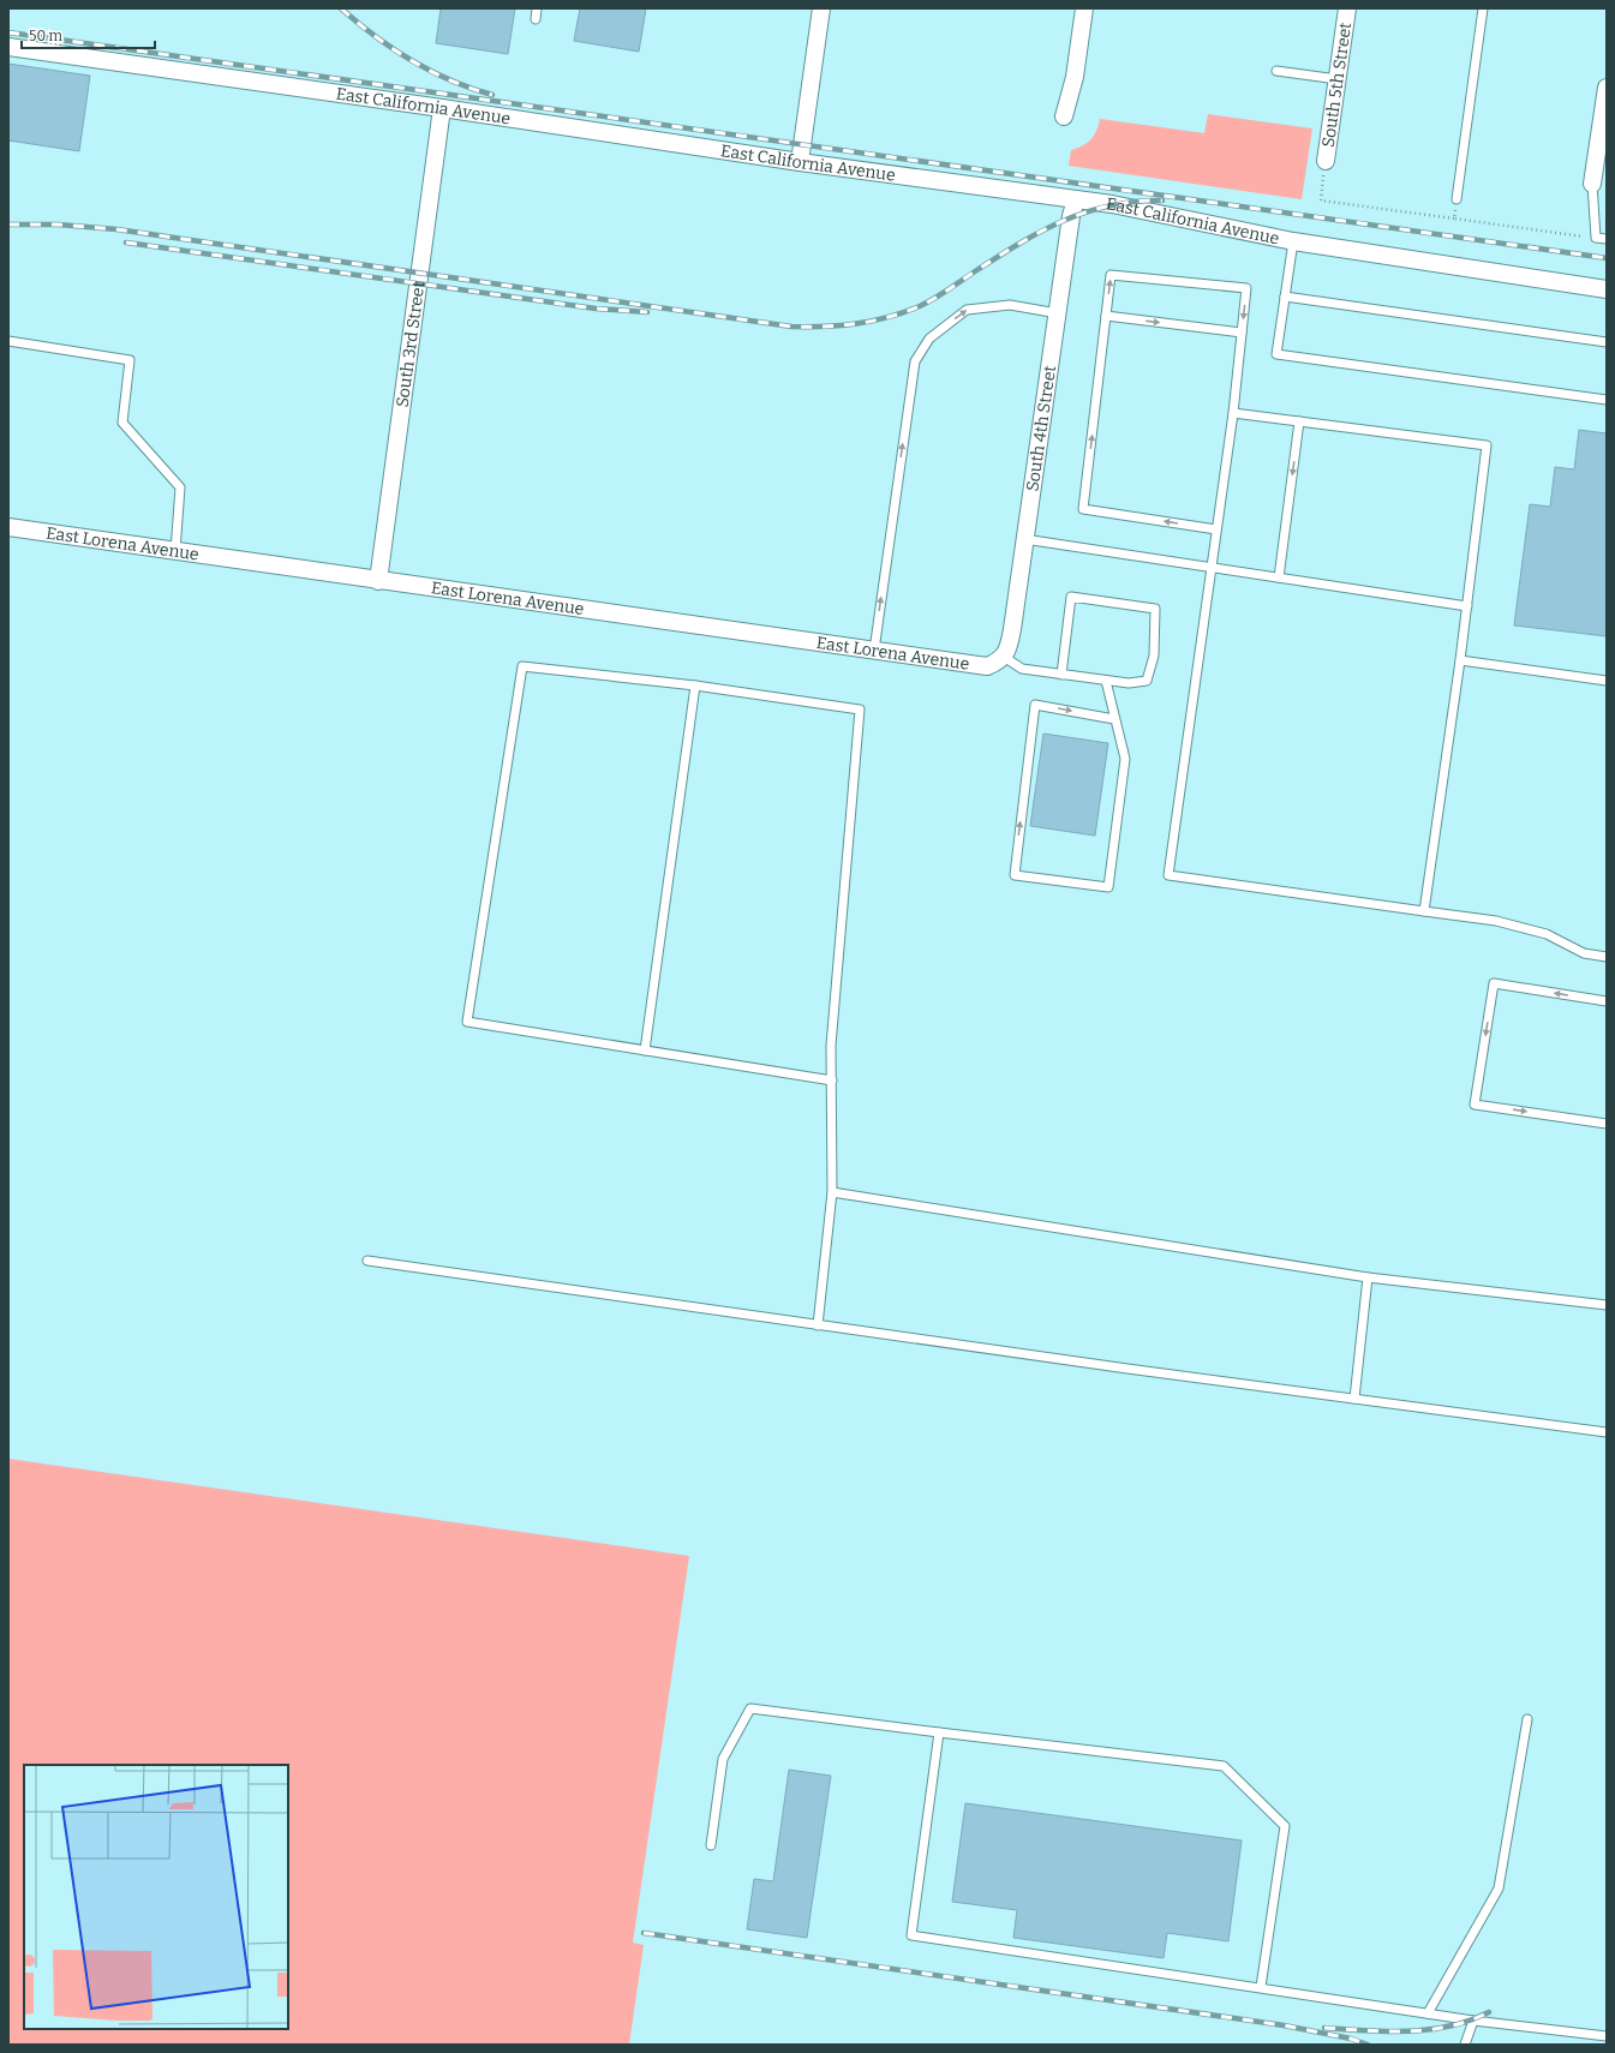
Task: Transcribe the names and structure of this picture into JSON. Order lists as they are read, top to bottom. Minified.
{"streets":{"street":["South 5th Street","East California Avenue","South 3rd Street","South 4th Street","East Lorena Avenue"]},"crossings":[["East California Avenue","South 3rd Street"],["East California Avenue","South 4th Street"],["South 3rd Street","East Lorena Avenue"],["South 4th Street","East Lorena Avenue"]],"scale_bar":"50 m"}
